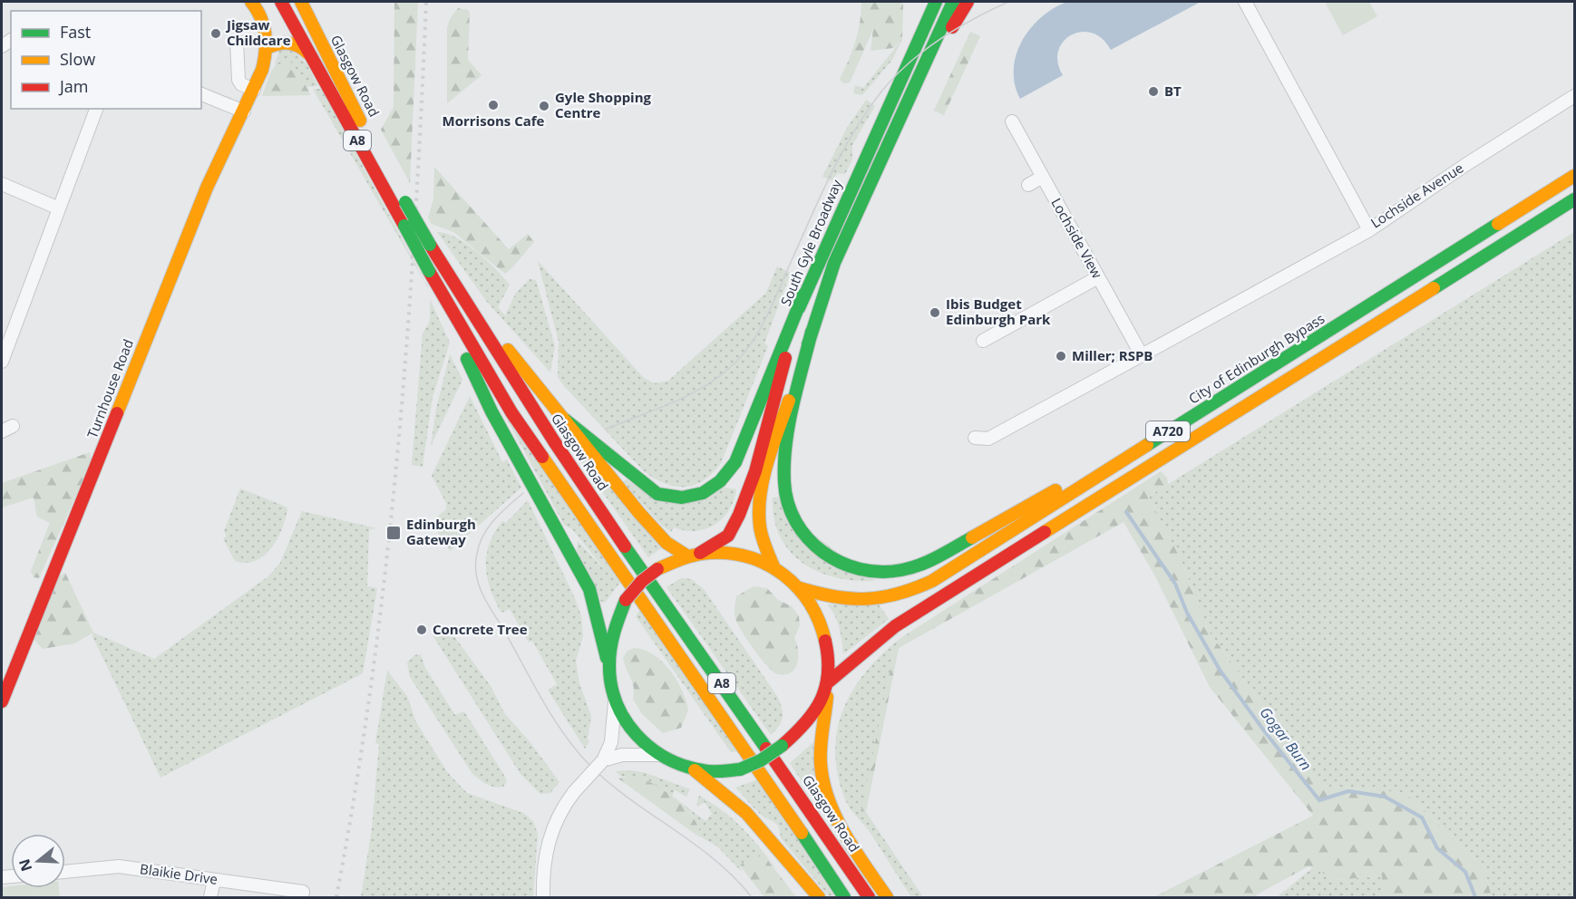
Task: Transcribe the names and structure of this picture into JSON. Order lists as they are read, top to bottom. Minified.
{"streets":{"main road":["Glasgow Road","A8","South Gyle Broadway","City of Edinburgh Bypass","Turnhouse Road","A720"],"street":["Lochside Avenue","Lochside View","Blaikie Drive"]},"crossings":[["Glasgow Road","A8"],["City of Edinburgh Bypass","A720"]],"water":["Gogar Burn"],"places":{"other":["Jigsaw Childcare","BT","Morrisons Cafe","Gyle Shopping Centre","Ibis Budget Edinburgh Park","Miller; RSPB","Concrete Tree"],"transit":["Edinburgh Gateway"]},"legend":["Fast","Slow","Jam"],"north":"left"}
